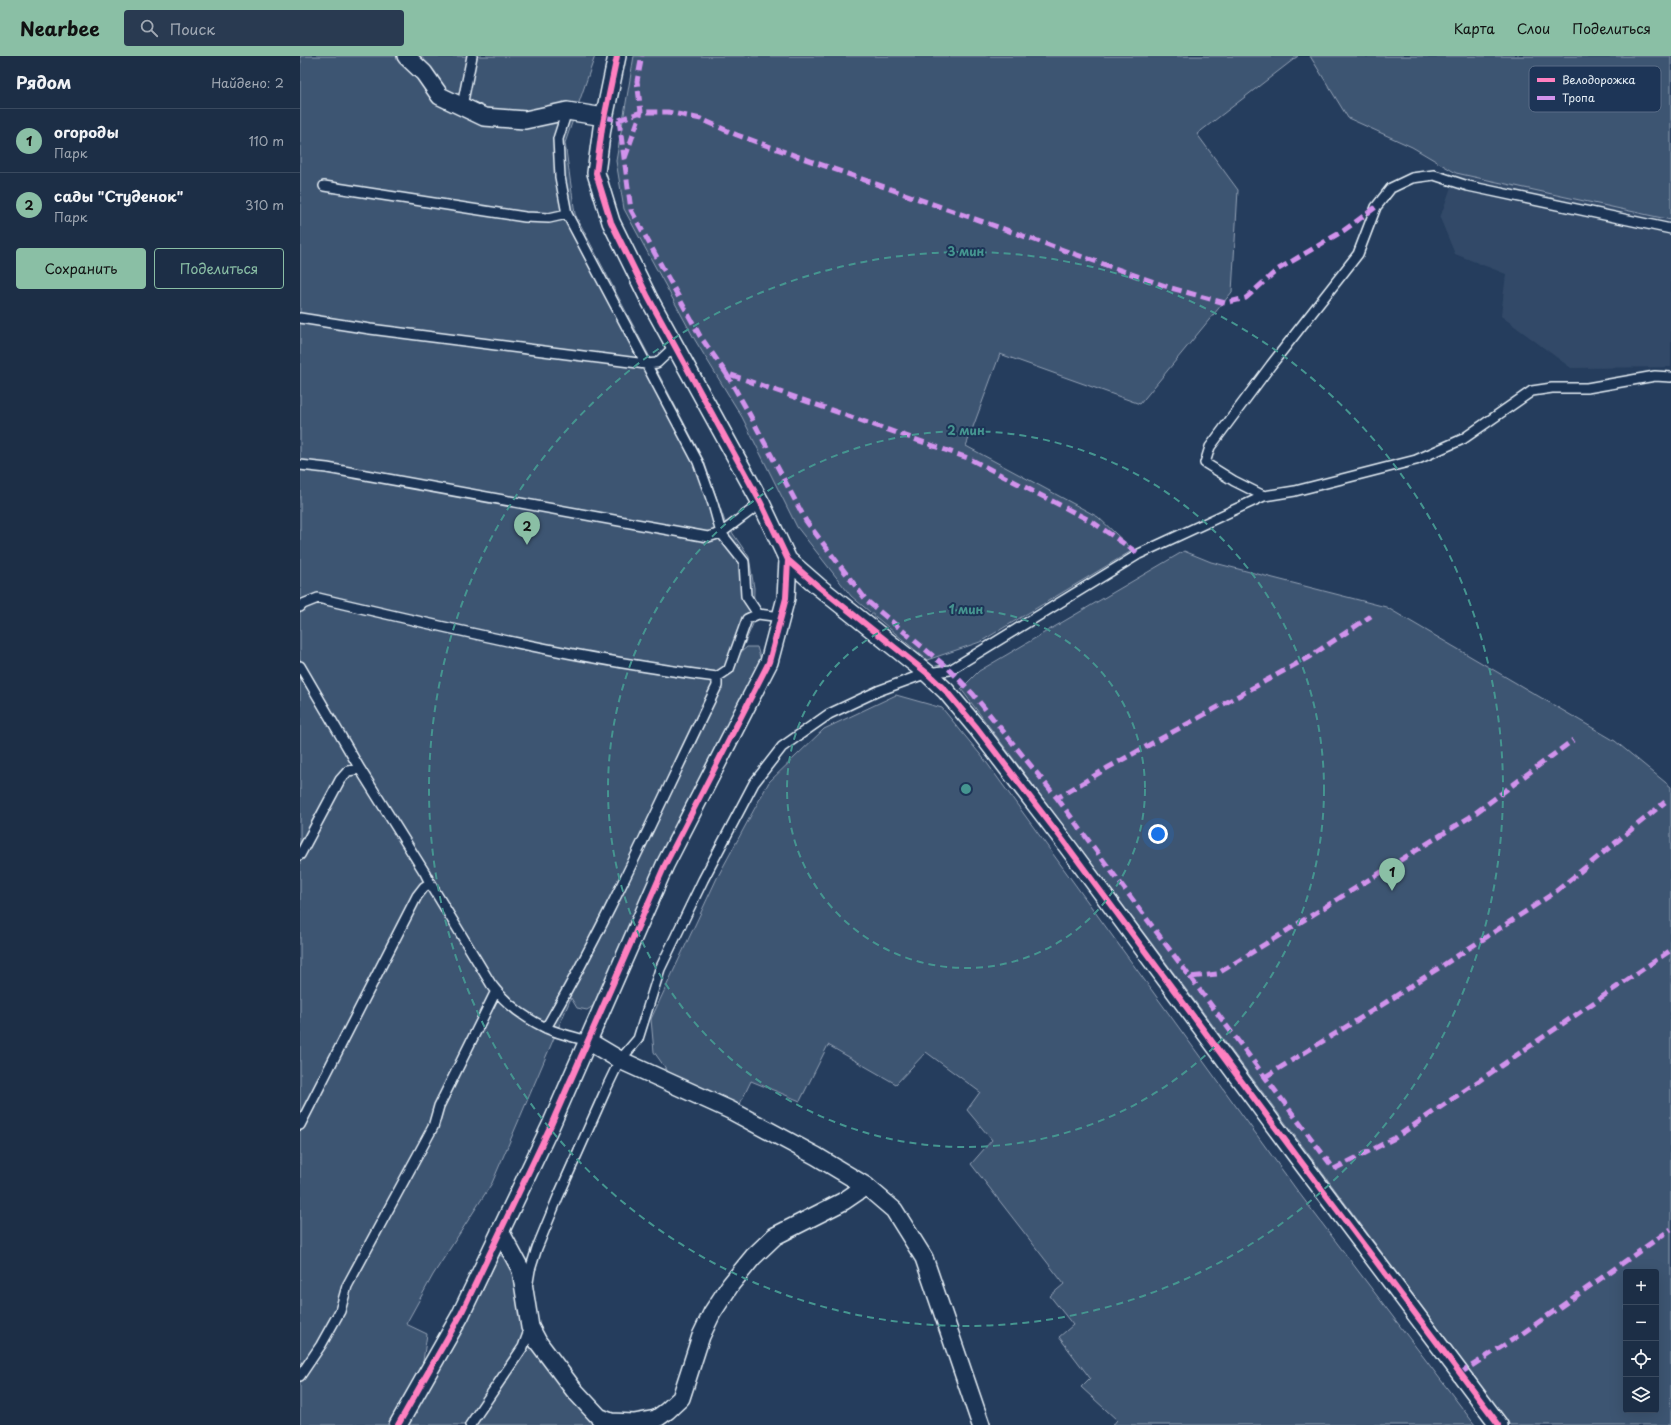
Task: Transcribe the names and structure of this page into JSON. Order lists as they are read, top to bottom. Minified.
{"legend":["Велодорожка","Тропа"],"page":{"header":"Nearbee","search":"Поиск","nav":["Карта","Слои","Поделиться"],"heading":["Рядом","Найдено: 2"],"list":[{"mark":"1","name":"огороды","note":"Парк","value":"110 m"},{"mark":"2","name":"сады \"Студенок\"","note":"Парк","value":"310 m"}],"buttons":["Сохранить","Поделиться"],"pins":["2","1"],"map_buttons":["+","−"]},"rings":["3 мин","2 мин","1 мин"]}
